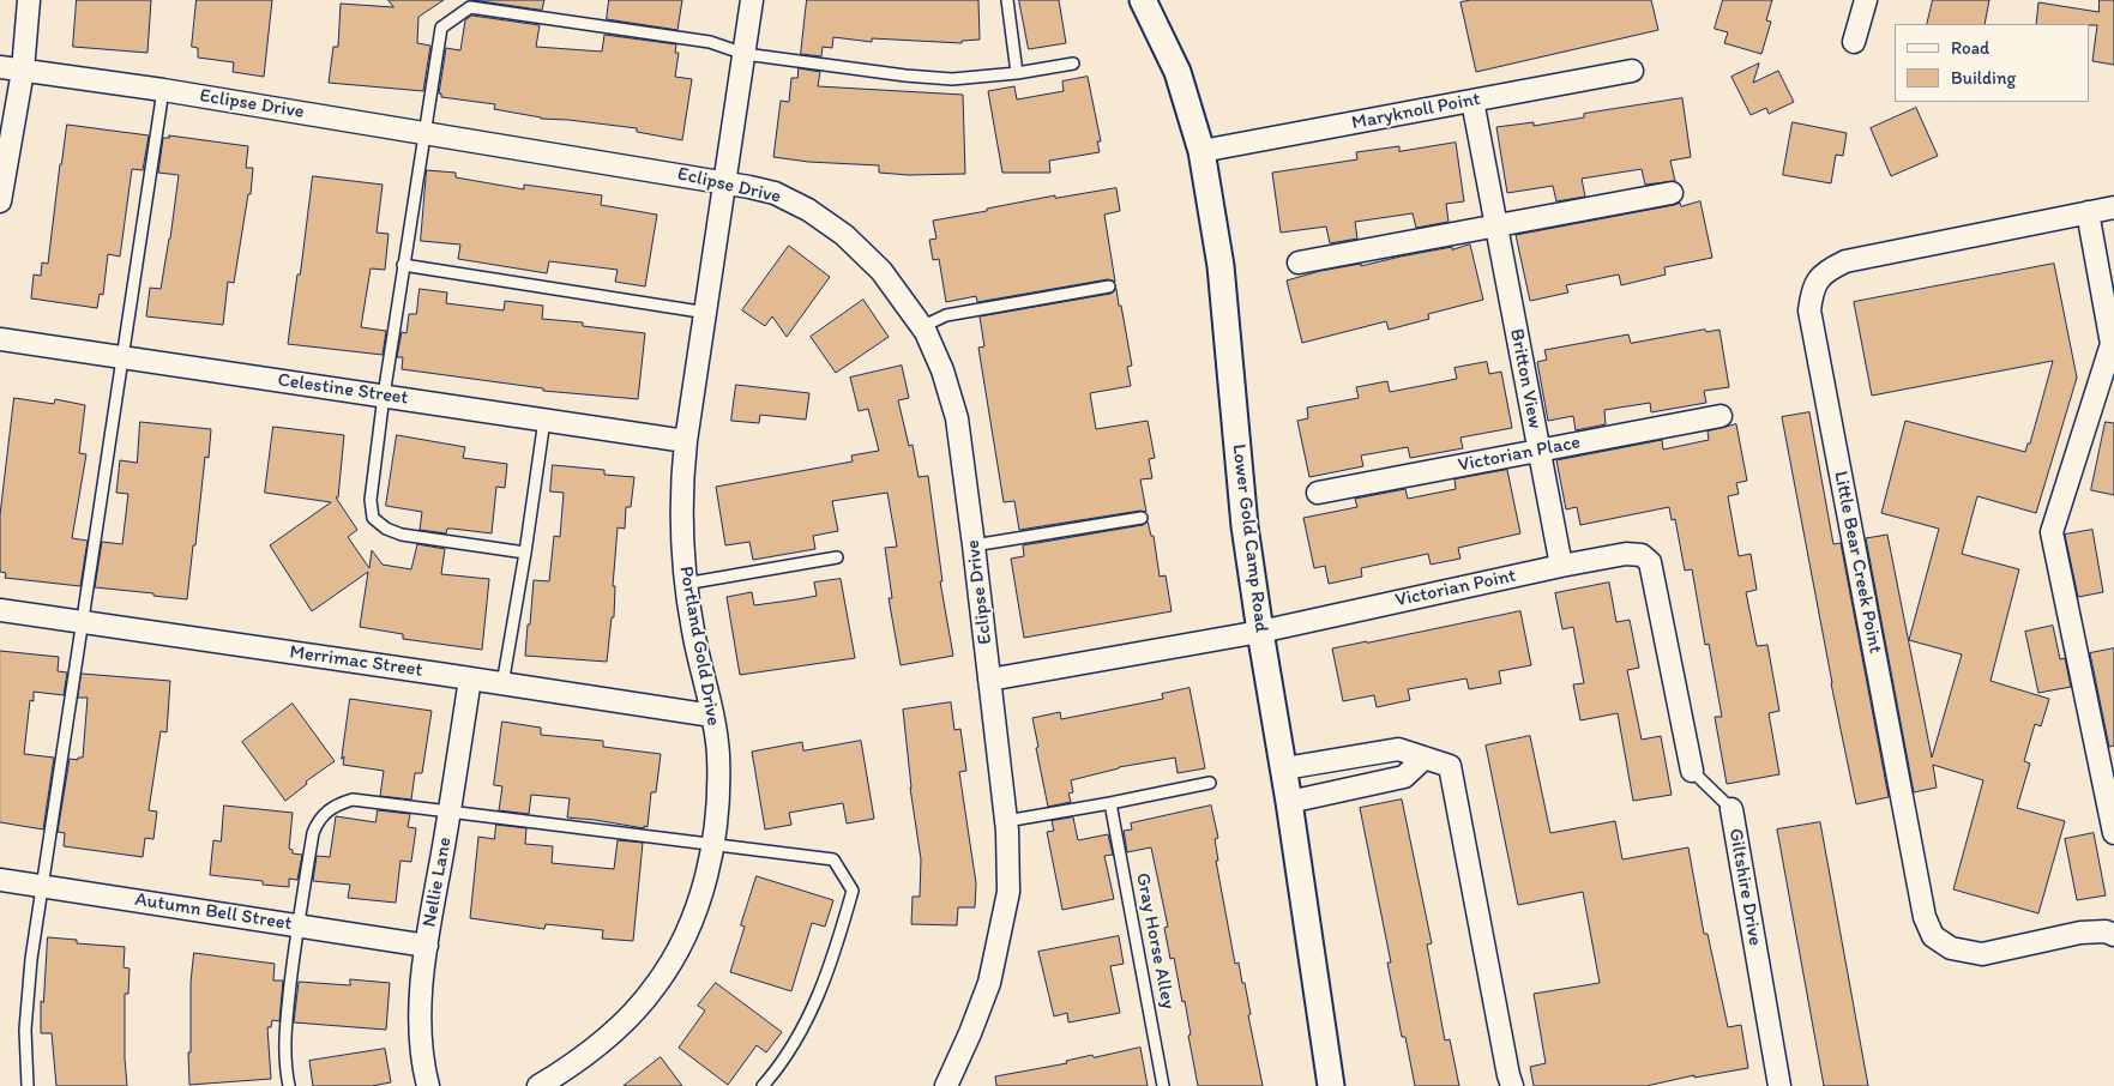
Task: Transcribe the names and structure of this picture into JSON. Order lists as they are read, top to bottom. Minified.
{"streets":{"street":["Eclipse Drive","Maryknoll Point","Britton View","Celestine Street","Victorian Place","Lower Gold Camp Road","Little Bear Creek Point","Victorian Point","Portland Gold Drive","Merrimac Street","Nellie Lane","Giltshire Drive","Autumn Bell Street"],"lane":["Gray Horse Alley"]},"crossings":[["Eclipse Drive","Victorian Point"],["Eclipse Drive","Portland Gold Drive"],["Maryknoll Point","Britton View"],["Maryknoll Point","Lower Gold Camp Road"],["Britton View","Victorian Place"],["Britton View","Victorian Point"],["Celestine Street","Portland Gold Drive"],["Lower Gold Camp Road","Victorian Point"],["Victorian Point","Giltshire Drive"],["Portland Gold Drive","Merrimac Street"],["Merrimac Street","Nellie Lane"],["Nellie Lane","Autumn Bell Street"]],"legend":["Road","Building"]}
